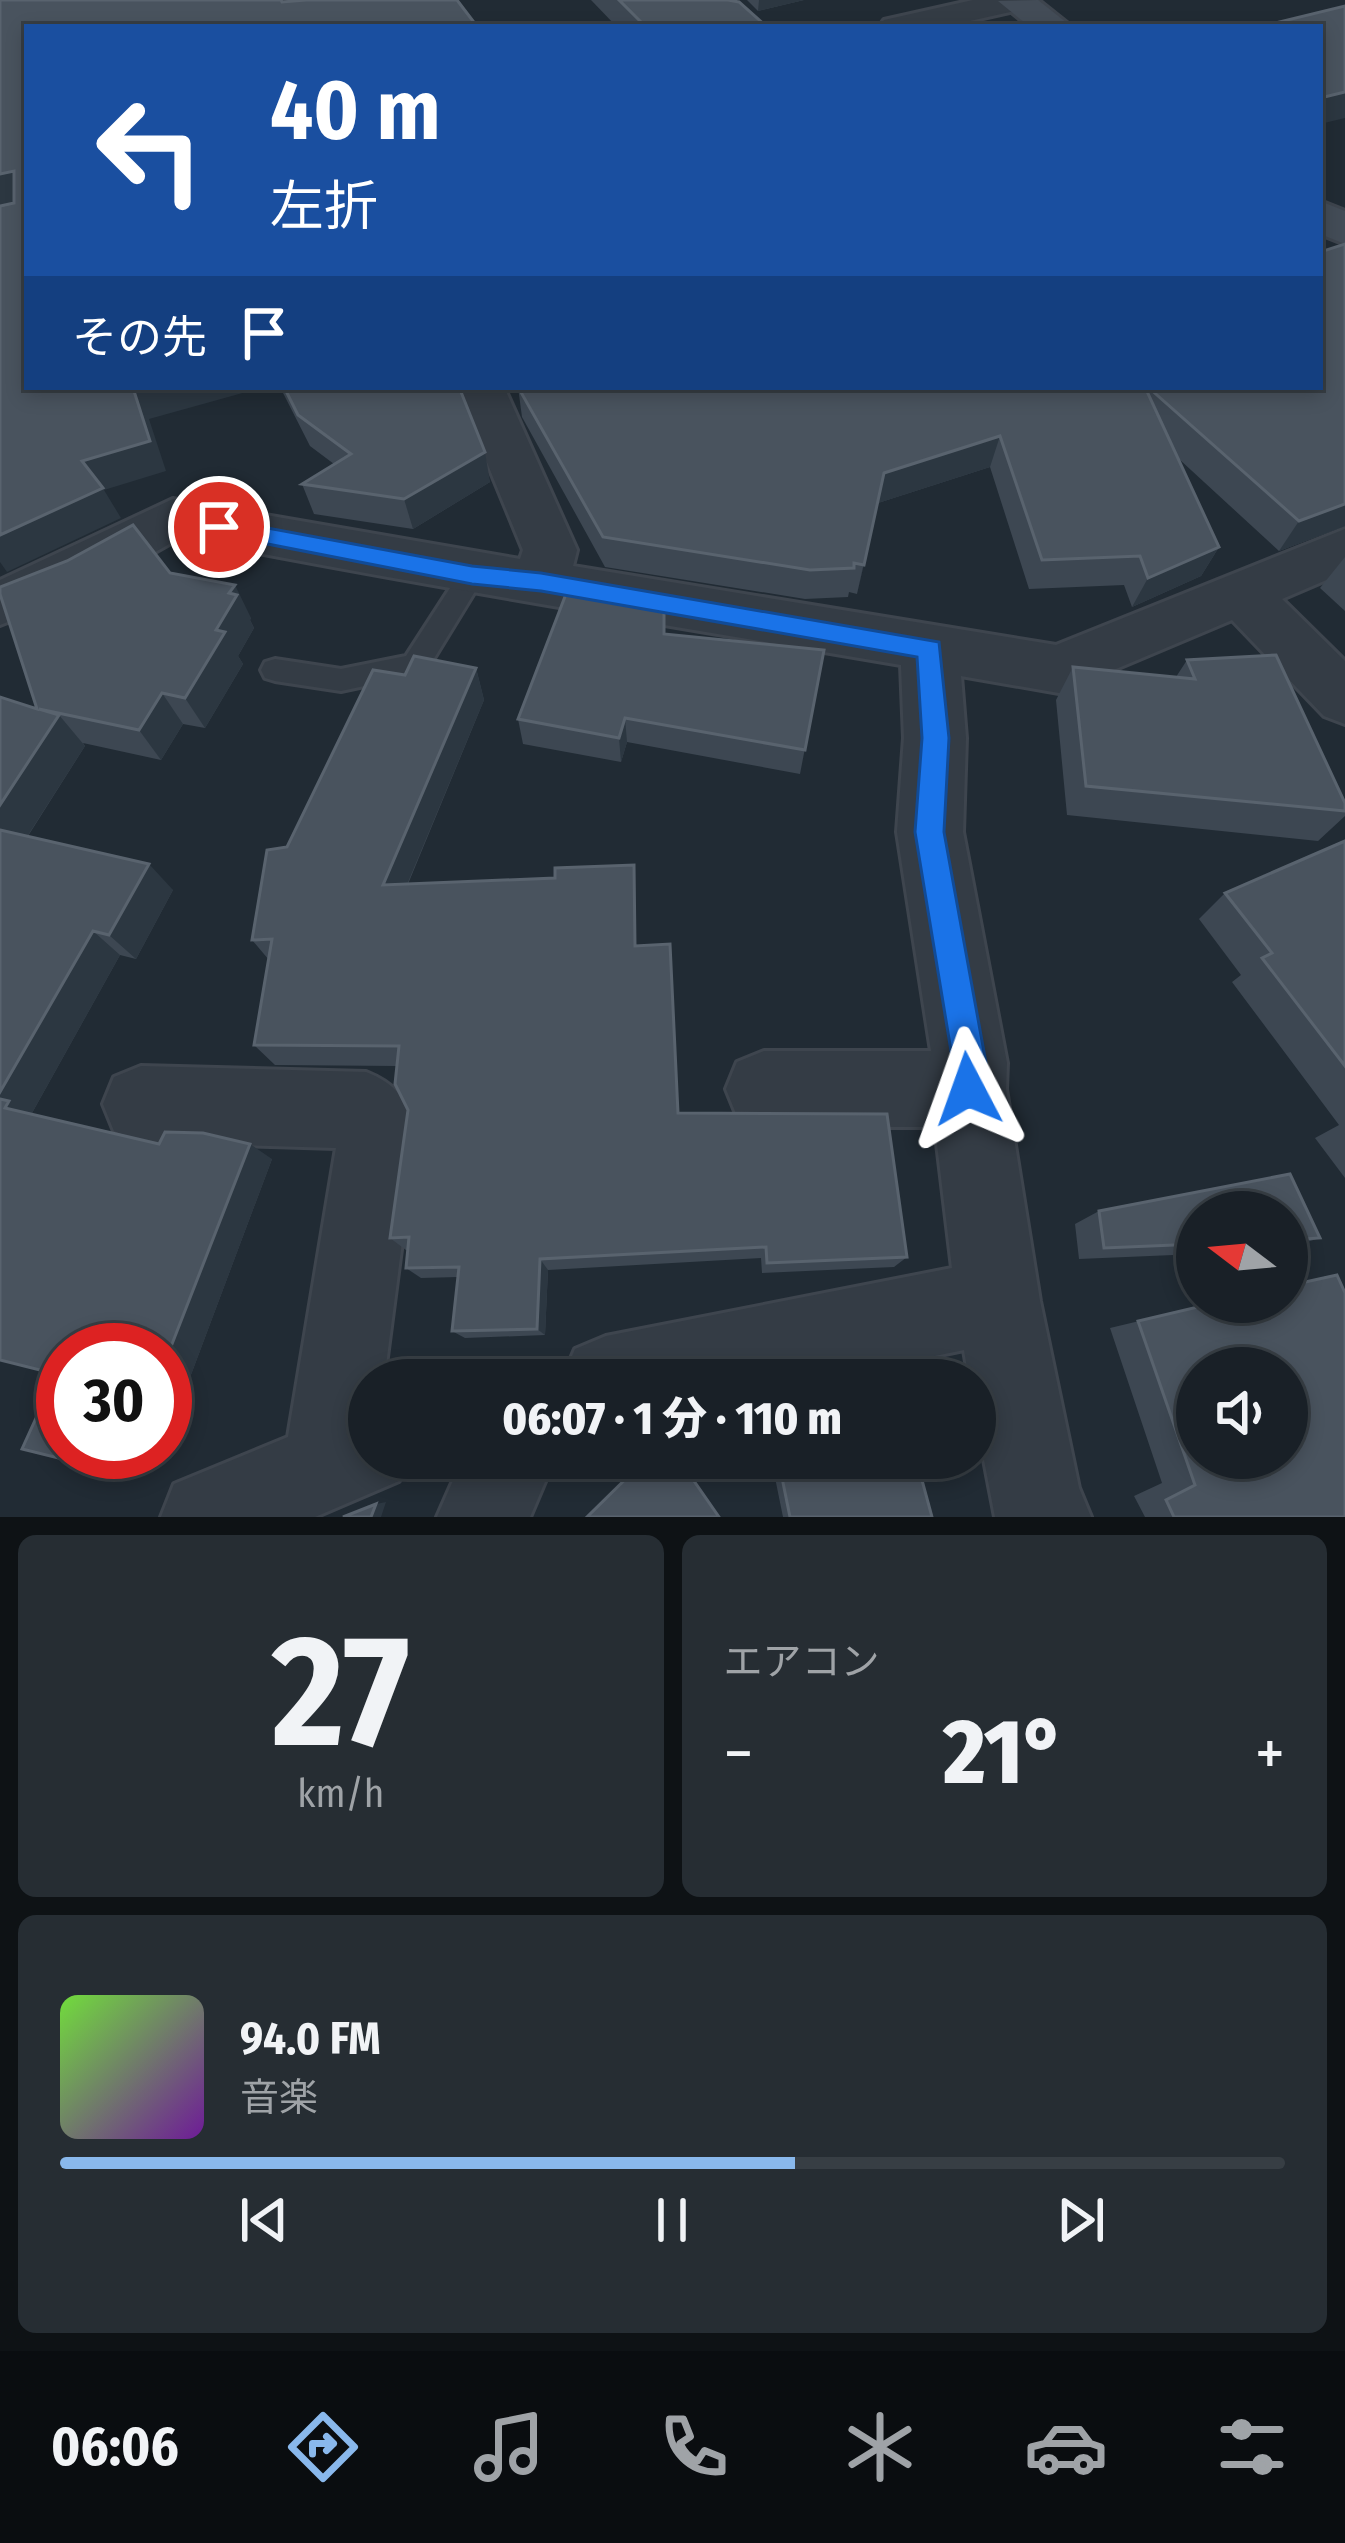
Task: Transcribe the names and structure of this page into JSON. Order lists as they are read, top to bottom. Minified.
{"north":"left","page":{"turn":["40 m","左折"],"then":"その先","limit":"30","trip":"06:07 · 1 分 · 110 m","tile":[["27","km/h"],"エアコン"],"heat":["−","21°","+"],"song":["94.0 FM","音楽"],"tabs":"06:06"}}
